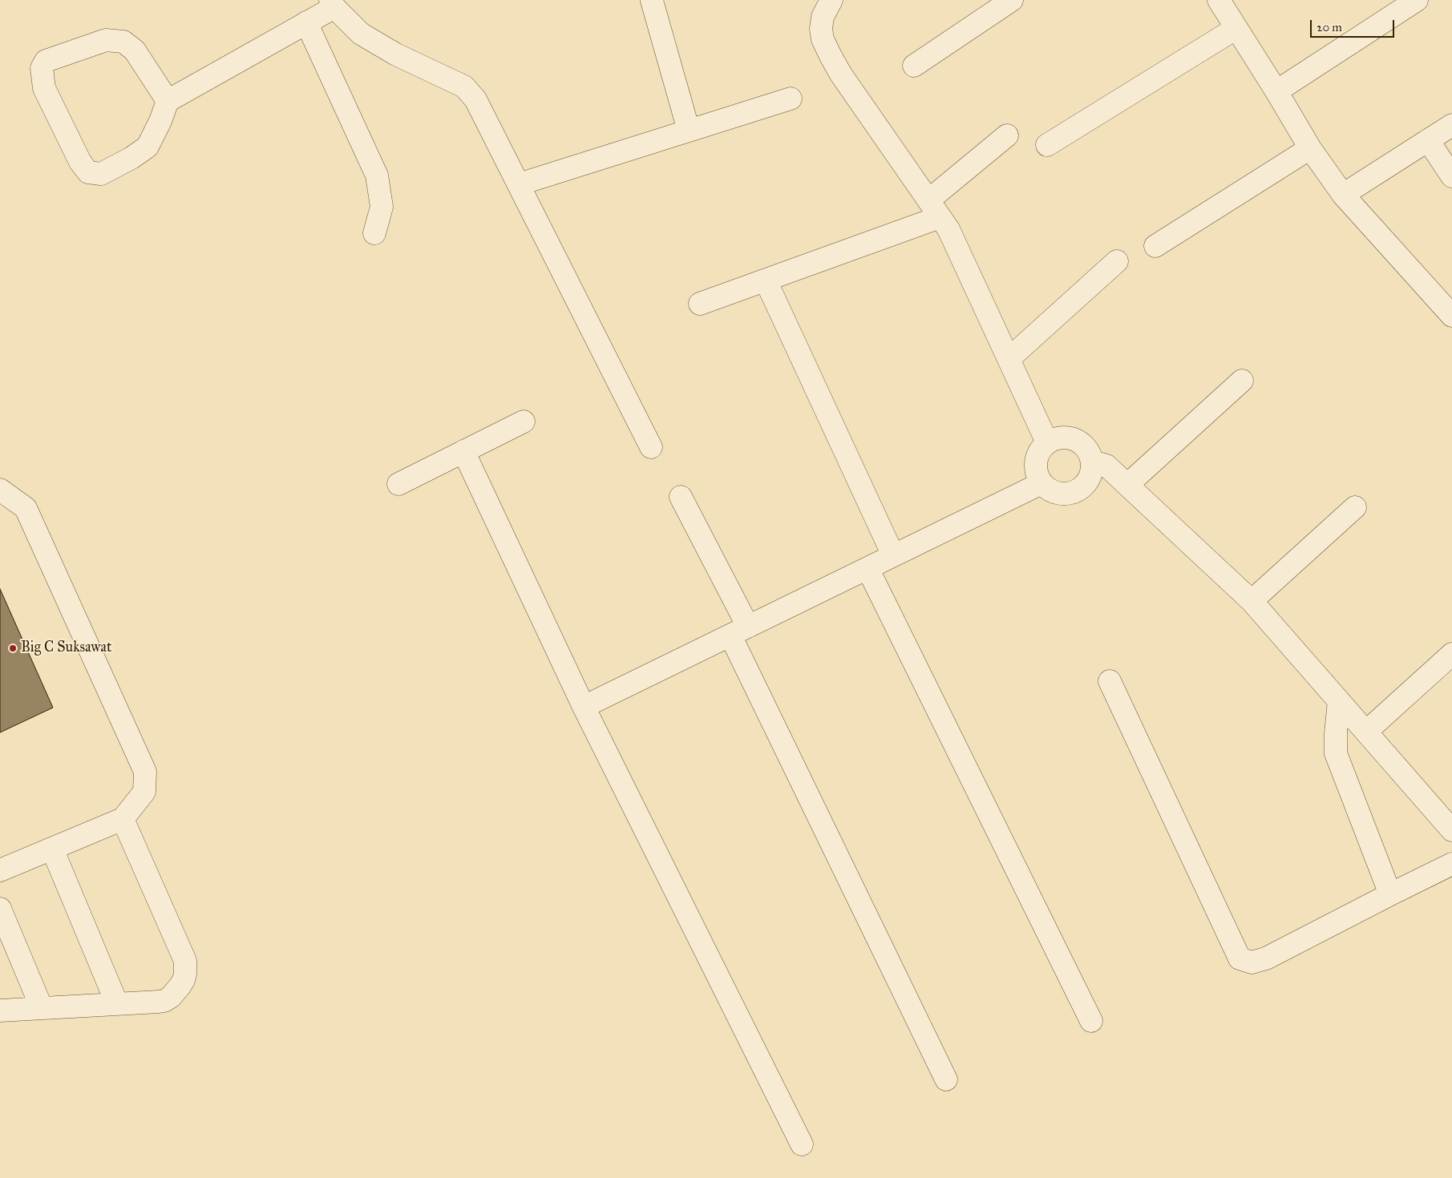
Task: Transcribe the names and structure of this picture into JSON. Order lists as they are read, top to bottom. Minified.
{"places":["Big C Suksawat"],"scale_bar":"20 m"}
